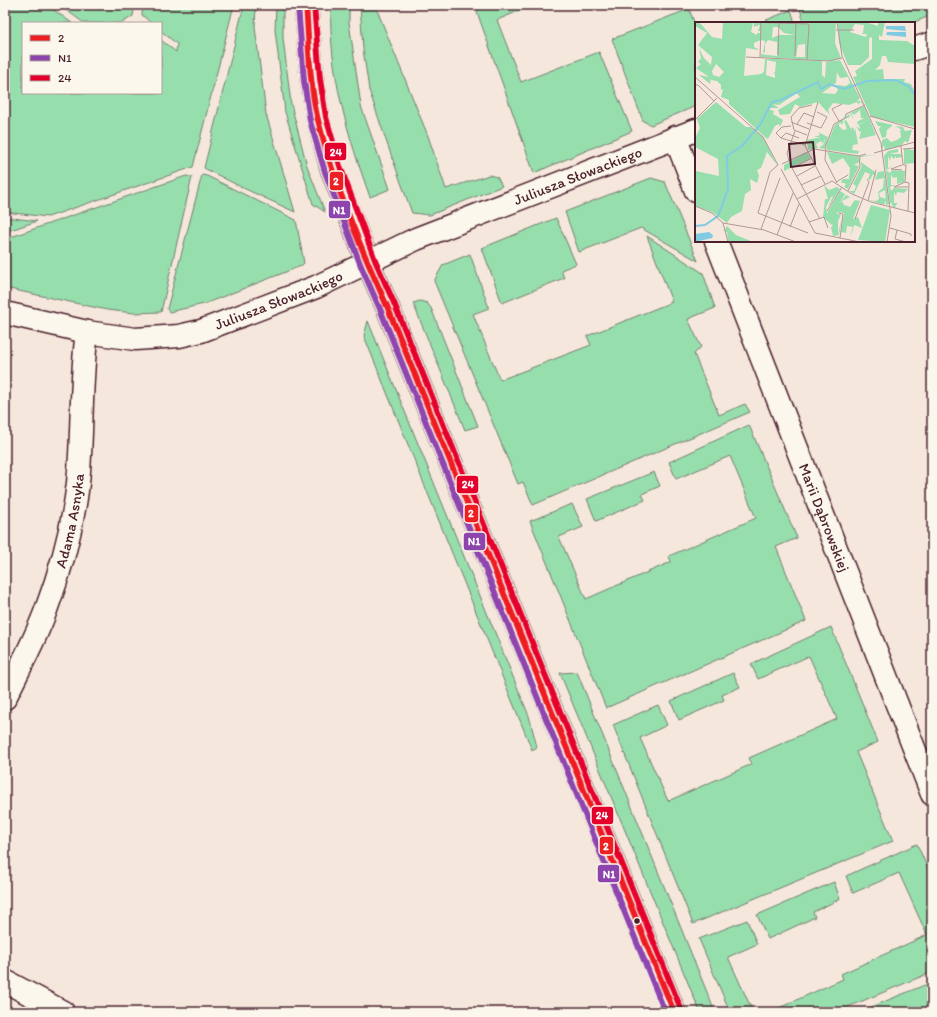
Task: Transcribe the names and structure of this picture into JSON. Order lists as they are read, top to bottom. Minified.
{"streets":{"street":["Juliusza Słowackiego","Marii Dąbrowskiej","Adama Asnyka"]},"crossings":[["Juliusza Słowackiego","Adama Asnyka"]],"lines":["transit line 2","transit line 24","transit line N1"],"legend":["2","N1","24"]}
